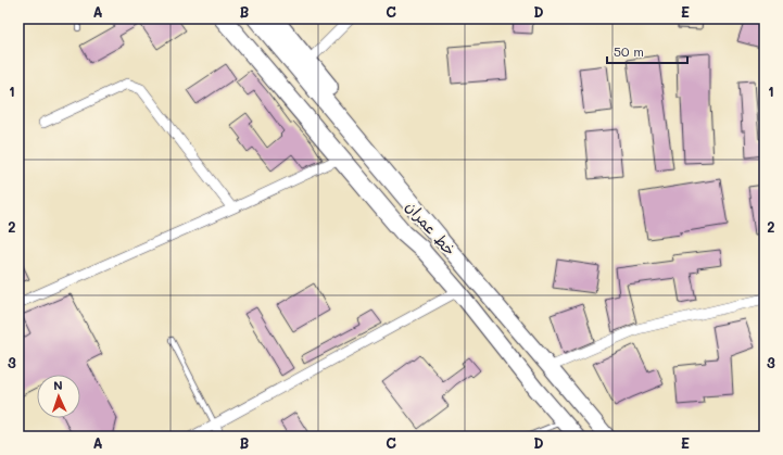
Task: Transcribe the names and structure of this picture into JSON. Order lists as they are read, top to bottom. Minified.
{"streets":{"highway":["خط عمران"]},"scale_bar":"50 m","north":"top","grid":{"columns":["A","B","C","D","E"],"rows":["1","2","3"]}}
